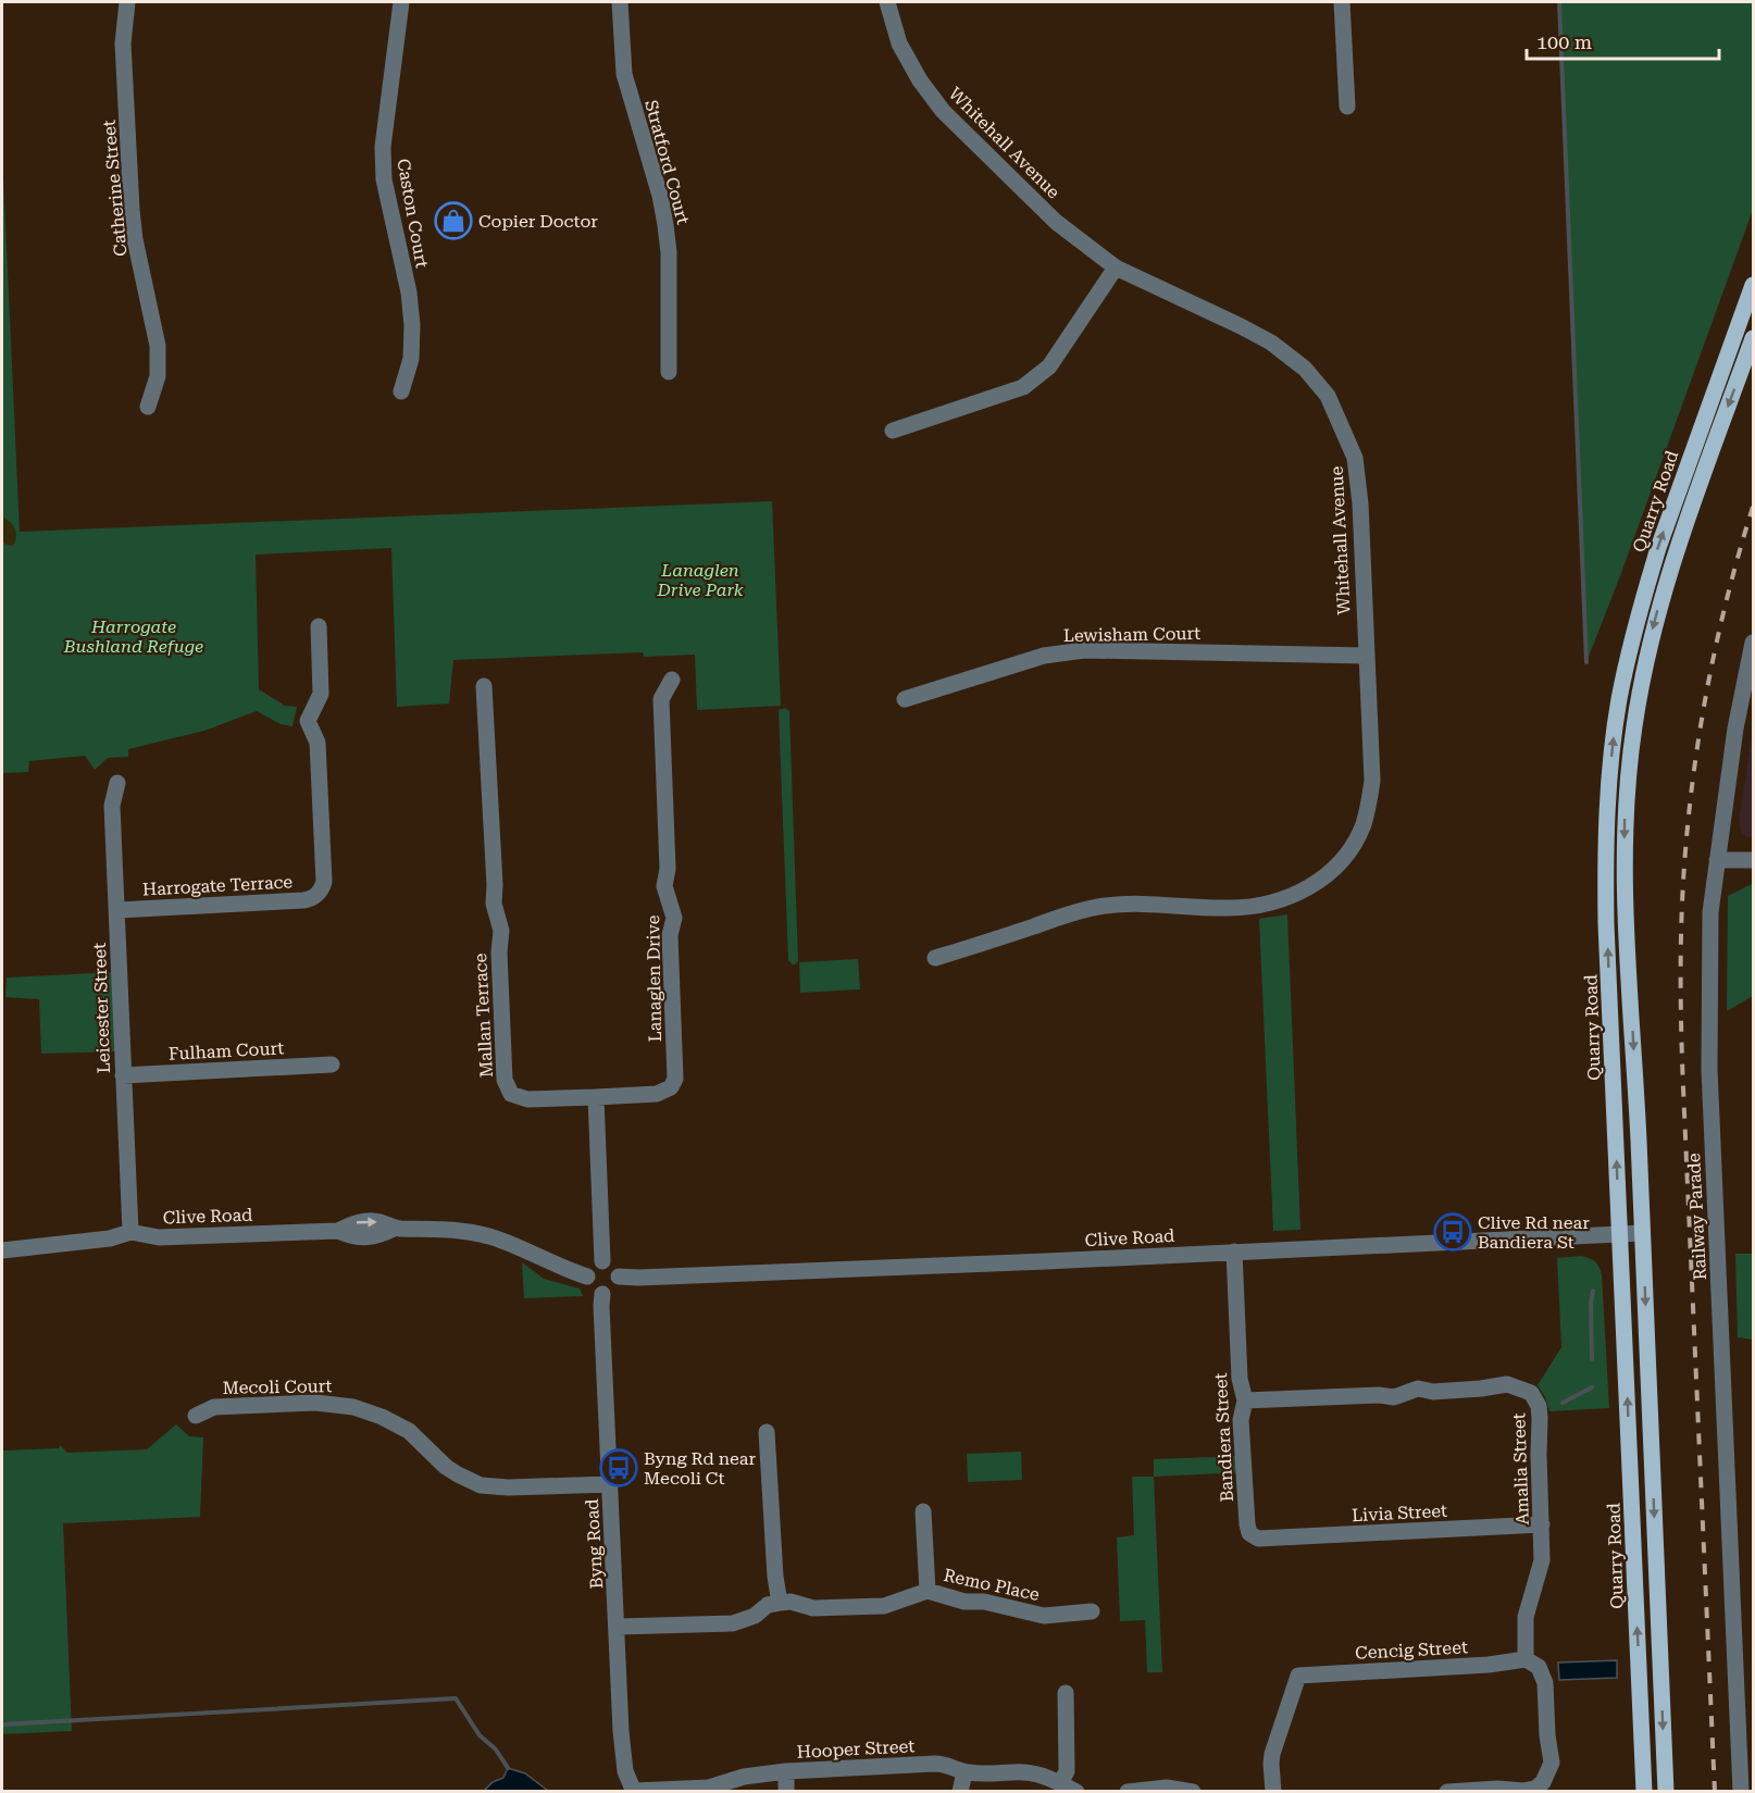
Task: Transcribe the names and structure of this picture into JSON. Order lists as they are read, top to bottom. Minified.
{"streets":{"main road":["Quarry Road"],"street":["Whitehall Avenue","Stratford Court","Catherine Street","Caston Court","Lewisham Court","Harrogate Terrace","Lanaglen Drive","Leicester Street","Mallan Terrace","Fulham Court","Clive Road","Railway Parade","Mecoli Court","Bandiera Street","Amalia Street","Livia Street","Byng Road","Remo Place","Cencig Street","Hooper Street"]},"crossings":[["Whitehall Avenue","Lewisham Court"],["Quarry Road","Clive Road"],["Harrogate Terrace","Leicester Street"],["Lanaglen Drive","Mallan Terrace"],["Leicester Street","Fulham Court"],["Leicester Street","Clive Road"],["Clive Road","Bandiera Street"],["Clive Road","Byng Road"],["Mecoli Court","Byng Road"],["Bandiera Street","Amalia Street"],["Bandiera Street","Livia Street"],["Amalia Street","Livia Street"],["Amalia Street","Cencig Street"],["Byng Road","Hooper Street"]],"parks":["Lanaglen Drive Park","Harrogate Bushland Refuge"],"places":{"shop":["Copier Doctor"],"bus stop":["Clive Rd near Bandiera St","Byng Rd near Mecoli Ct"]},"scale_bar":"100 m"}
